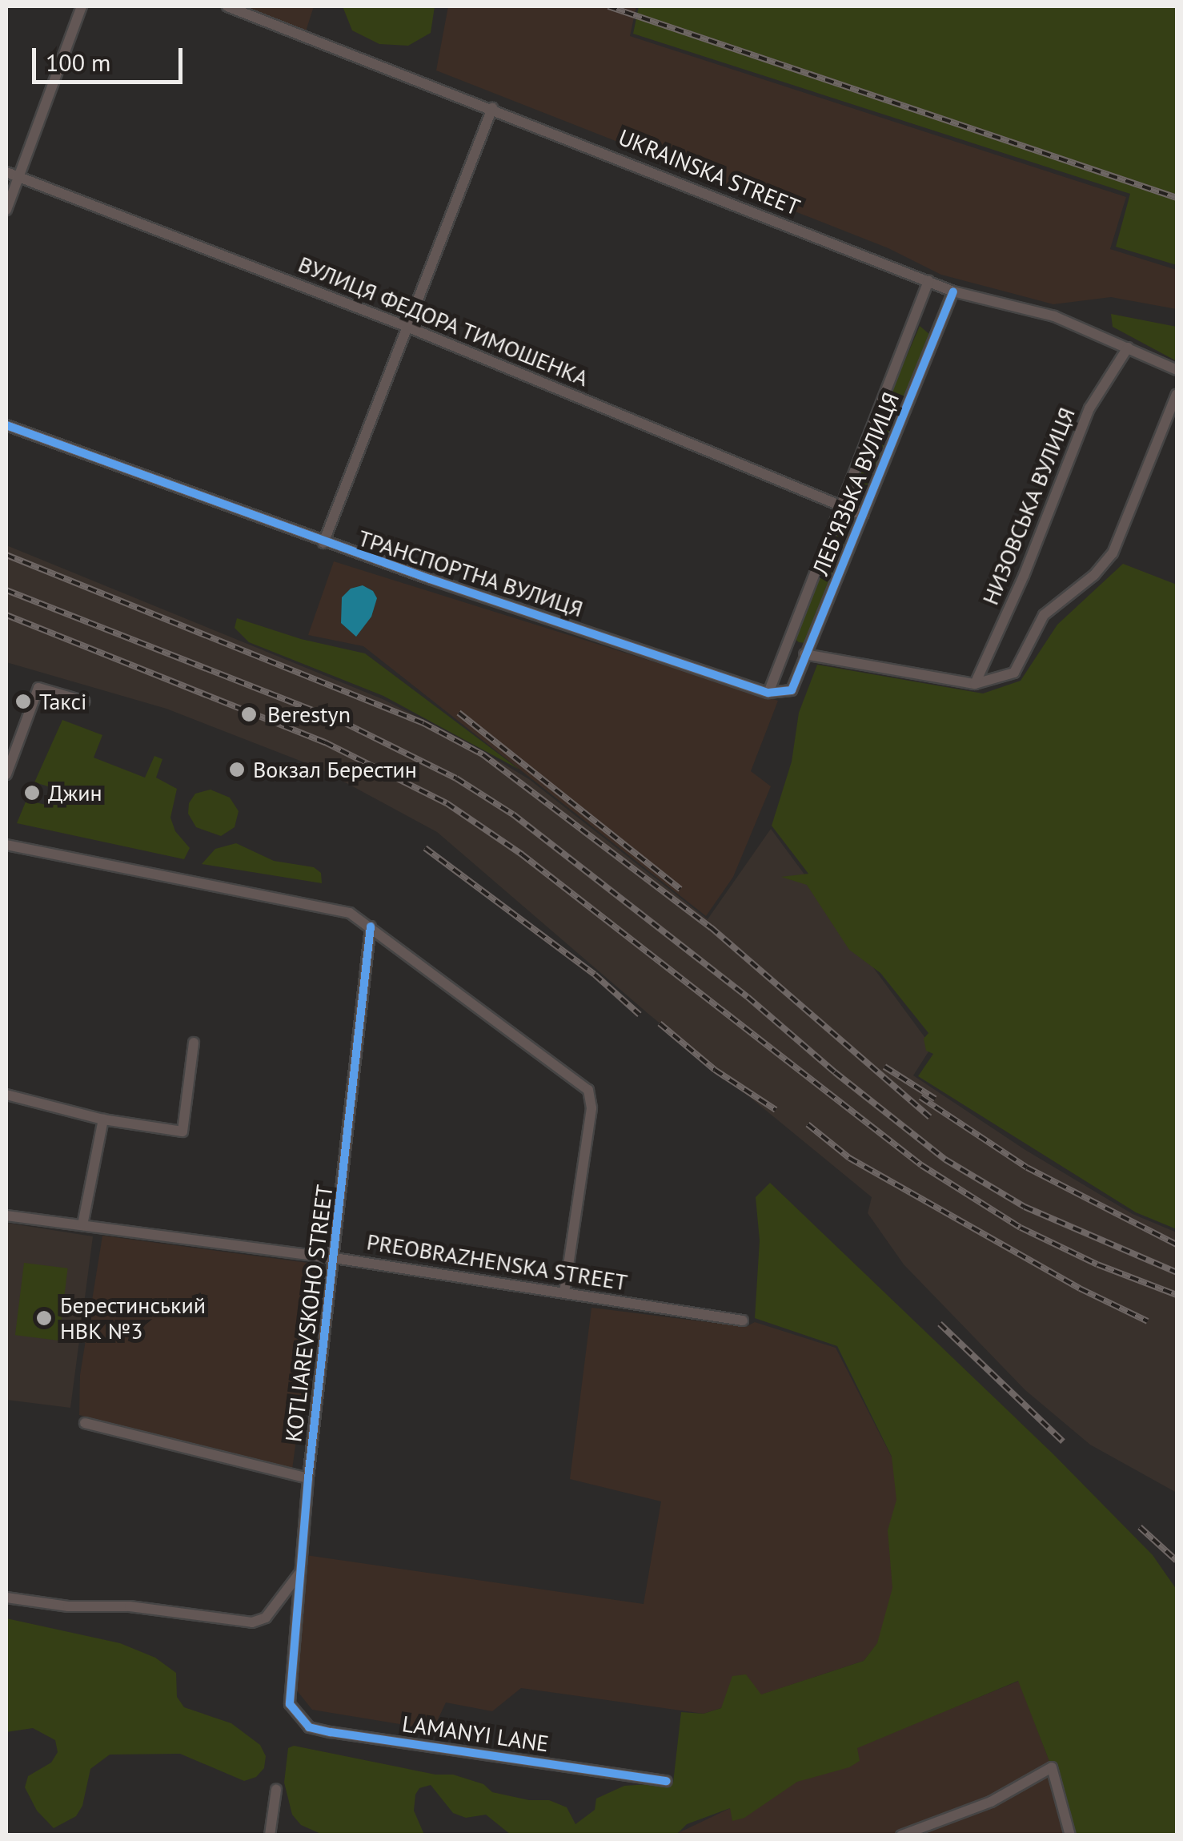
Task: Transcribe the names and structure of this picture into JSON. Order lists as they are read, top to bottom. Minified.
{"streets":{"street":["UKRAINSKA STREET","ВУЛИЦЯ ФЕДОРА ТИМОШЕНКА","ЛЕБ'ЯЗЬКА ВУЛИЦЯ","НИЗОВСЬКА ВУЛИЦЯ","ТРАНСПОРТНА ВУЛИЦЯ","PREOBRAZHENSKA STREET","KOTLIAREVSKOHO STREET","LAMANYI LANE"]},"crossings":[["UKRAINSKA STREET","ЛЕБ'ЯЗЬКА ВУЛИЦЯ"],["UKRAINSKA STREET","НИЗОВСЬКА ВУЛИЦЯ"],["ВУЛИЦЯ ФЕДОРА ТИМОШЕНКА","ЛЕБ'ЯЗЬКА ВУЛИЦЯ"],["ЛЕБ'ЯЗЬКА ВУЛИЦЯ","ТРАНСПОРТНА ВУЛИЦЯ"],["PREOBRAZHENSKA STREET","KOTLIAREVSKOHO STREET"],["KOTLIAREVSKOHO STREET","LAMANYI LANE"]],"places":["Таксі","Berestyn","Вокзал Берестин","Джин","Берестинський НВК №3"],"scale_bar":"100 m"}
